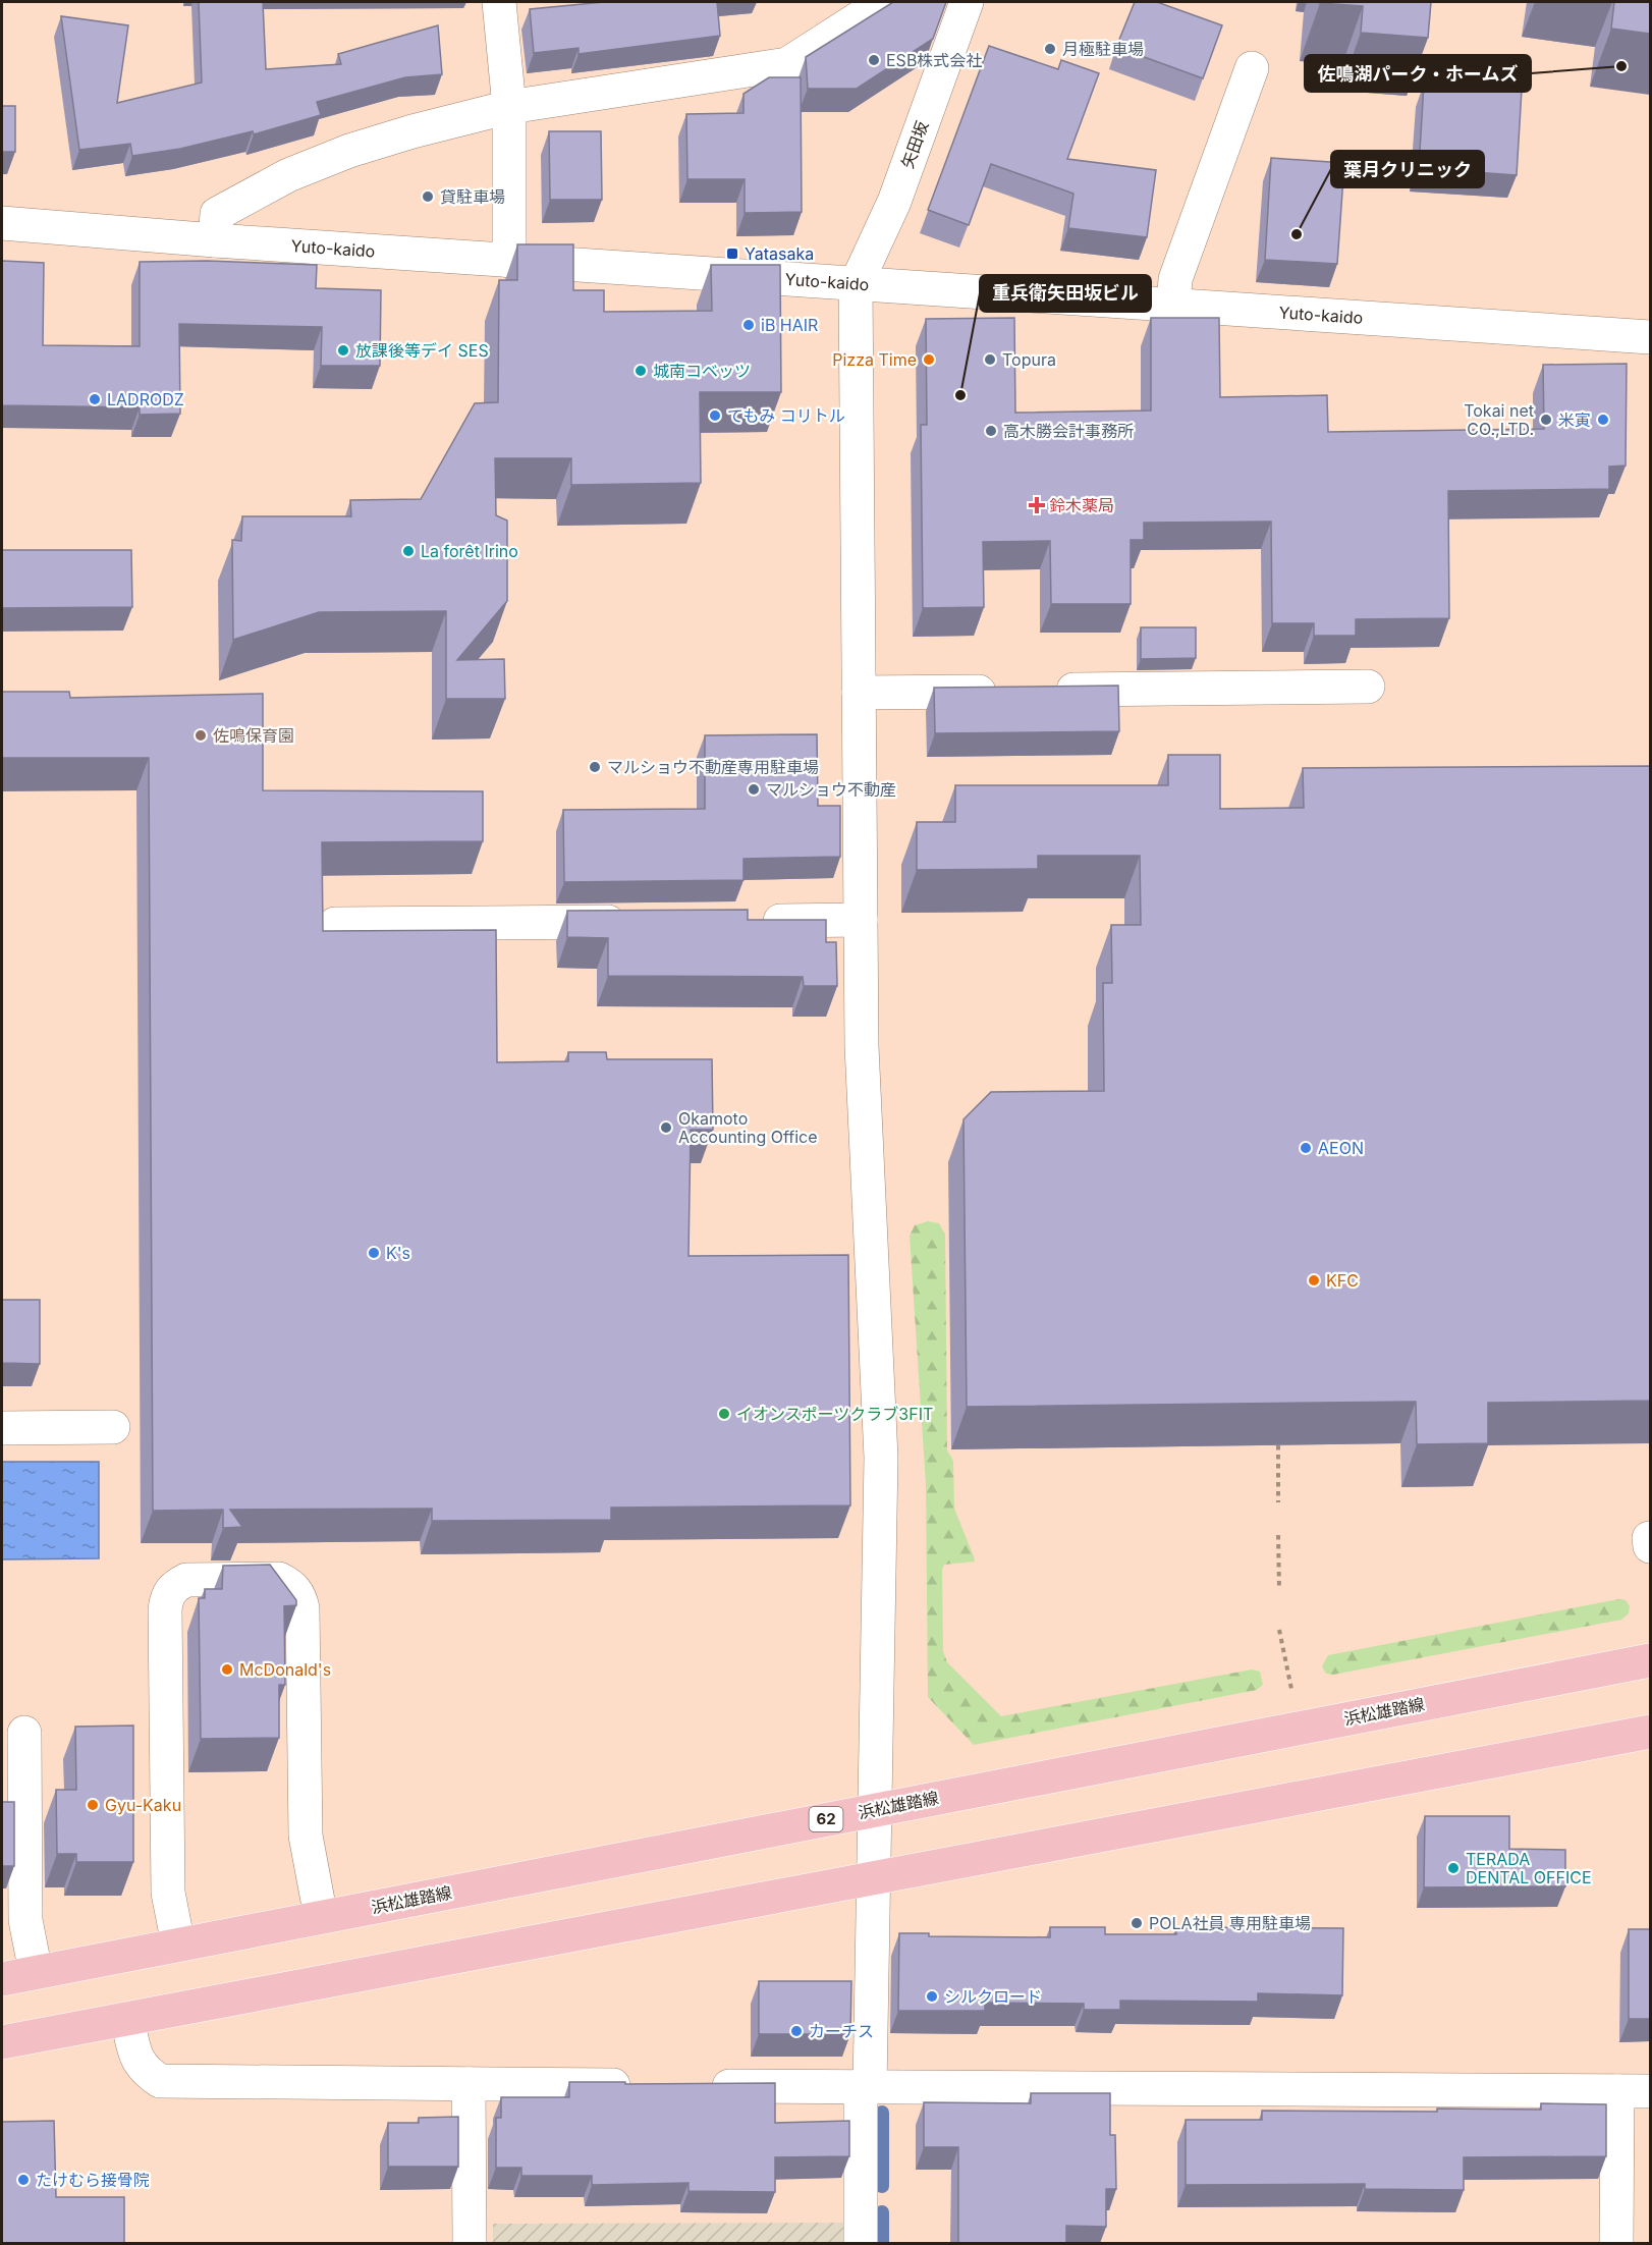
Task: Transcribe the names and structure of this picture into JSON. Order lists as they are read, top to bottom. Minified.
{"streets":{"main road":["浜松雄踏線","62"],"street":["矢田坂","Yuto-kaido"]},"crossings":[["矢田坂","Yuto-kaido"]],"places":{"other":["月極駐車場","ESB株式会社","佐鳴湖パーク・ホームズ","貸駐車場","葉月クリニック","iB HAIR","放課後等デイ SES","Pizza Time","Topura","城南コベッツ","重兵衛矢田坂ビル","LADRODZ","てもみ コリトル","Tokai net CO.,LTD.","米寅","高木勝会計事務所","La forêt Irino","佐鳴保育園","マルショウ不動産専用駐車場","マルショウ不動産","Okamoto Accounting Office","AEON","K's","KFC","イオンスポーツクラブ3FIT","McDonald's","Gyu-Kaku","TERADA DENTAL OFFICE","POLA社員 専用駐車場","シルクロード","カーチス","たけむら接骨院"],"transit":["Yatasaka"],"health":["鈴木薬局"]}}
